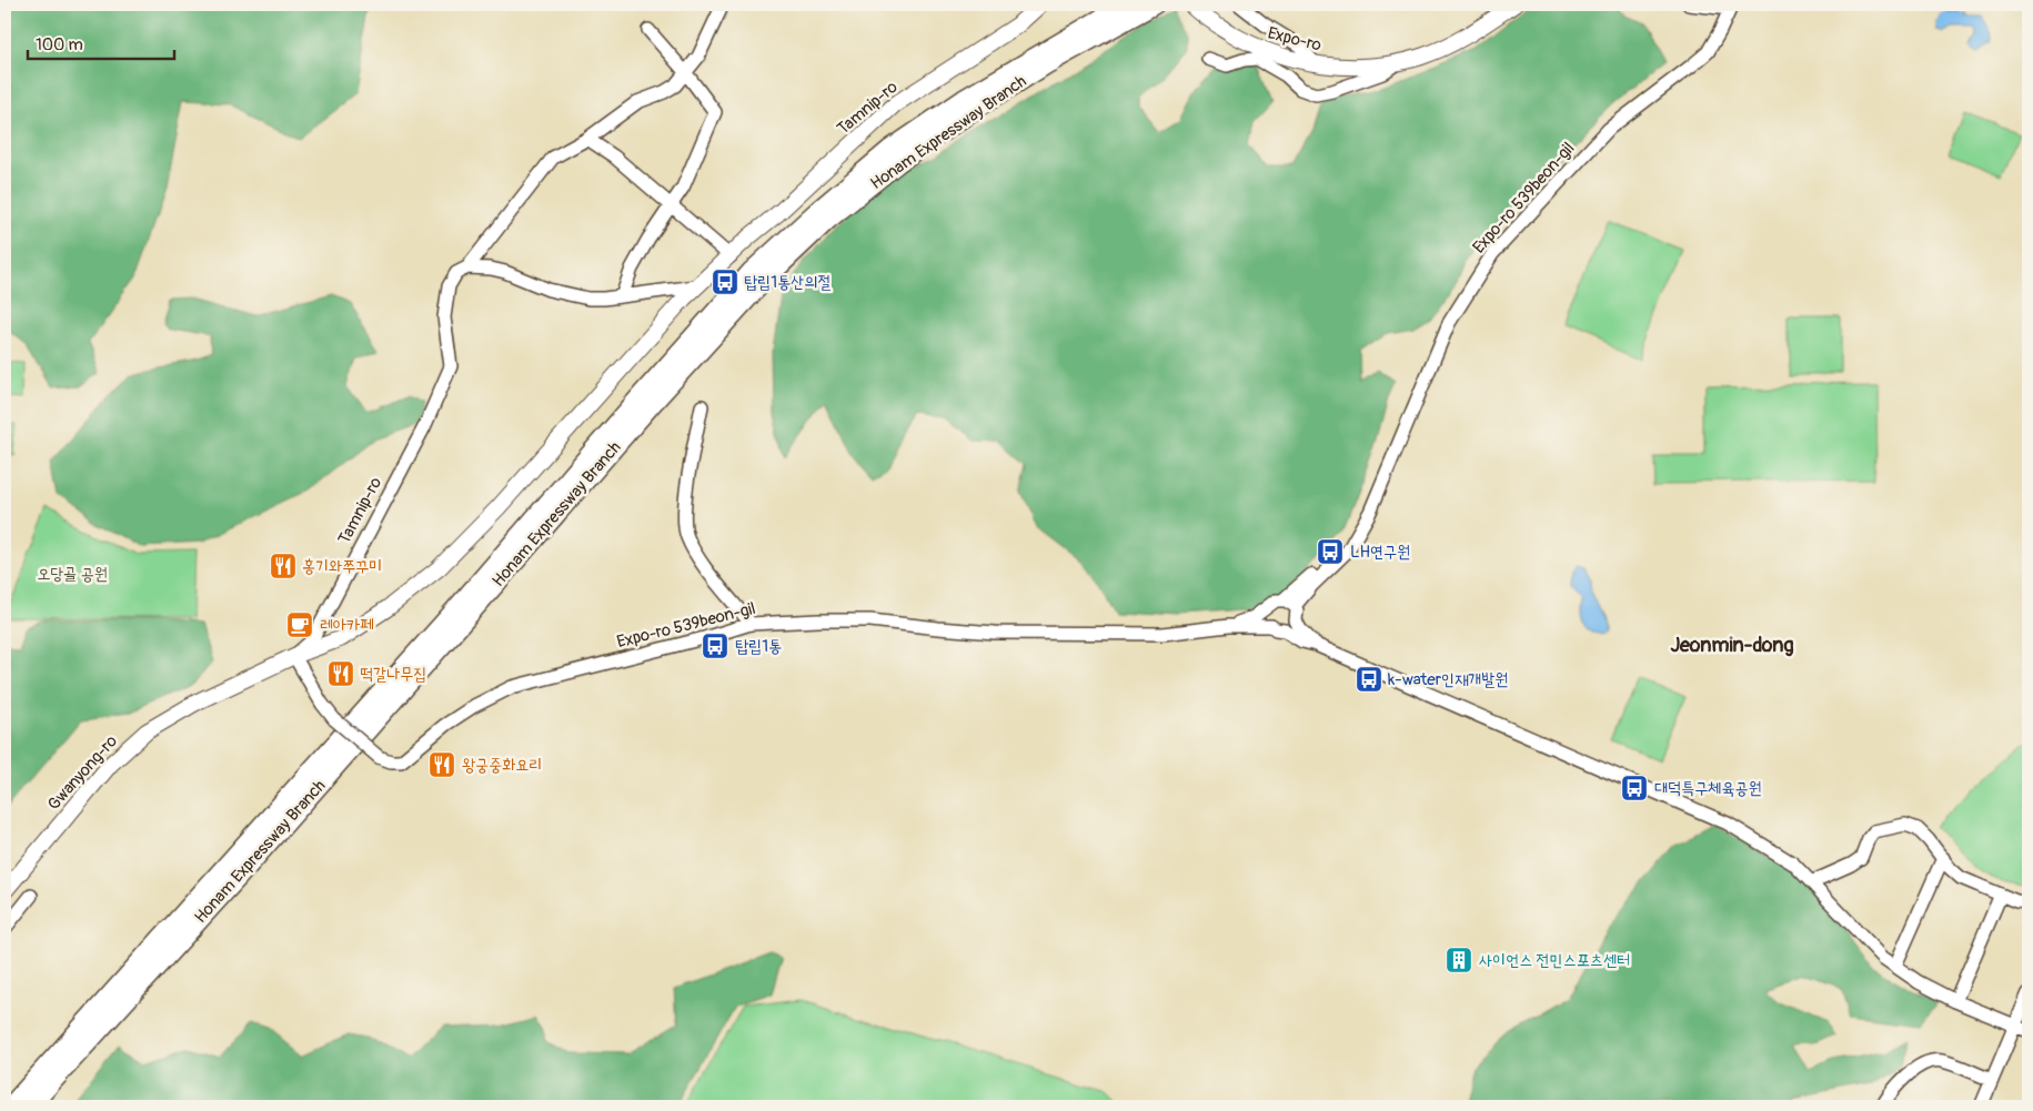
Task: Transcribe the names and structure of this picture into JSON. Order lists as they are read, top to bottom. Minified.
{"streets":{"highway":["Honam Expressway Branch"],"main road":["Expo-ro","Tamnip-ro","Gwanyong-ro"],"street":["Expo-ro 539beon-gil"]},"crossings":[["Tamnip-ro","Expo-ro 539beon-gil"],["Tamnip-ro","Gwanyong-ro"],["Expo-ro 539beon-gil","Gwanyong-ro"]],"districts":["Jeonmin-dong"],"parks":["오당골 공원"],"places":{"bus stop":["탑립1통산의절","LH연구원","탑립1통","k-water인재개발원","대덕특구체육공원"],"restaurant":["홍기와쭈꾸미","떡갈나무집","왕궁중화요리"],"cafe":["레아카페"],"building":["사이언스 전민스포츠센터"]},"scale_bar":"100 m"}
